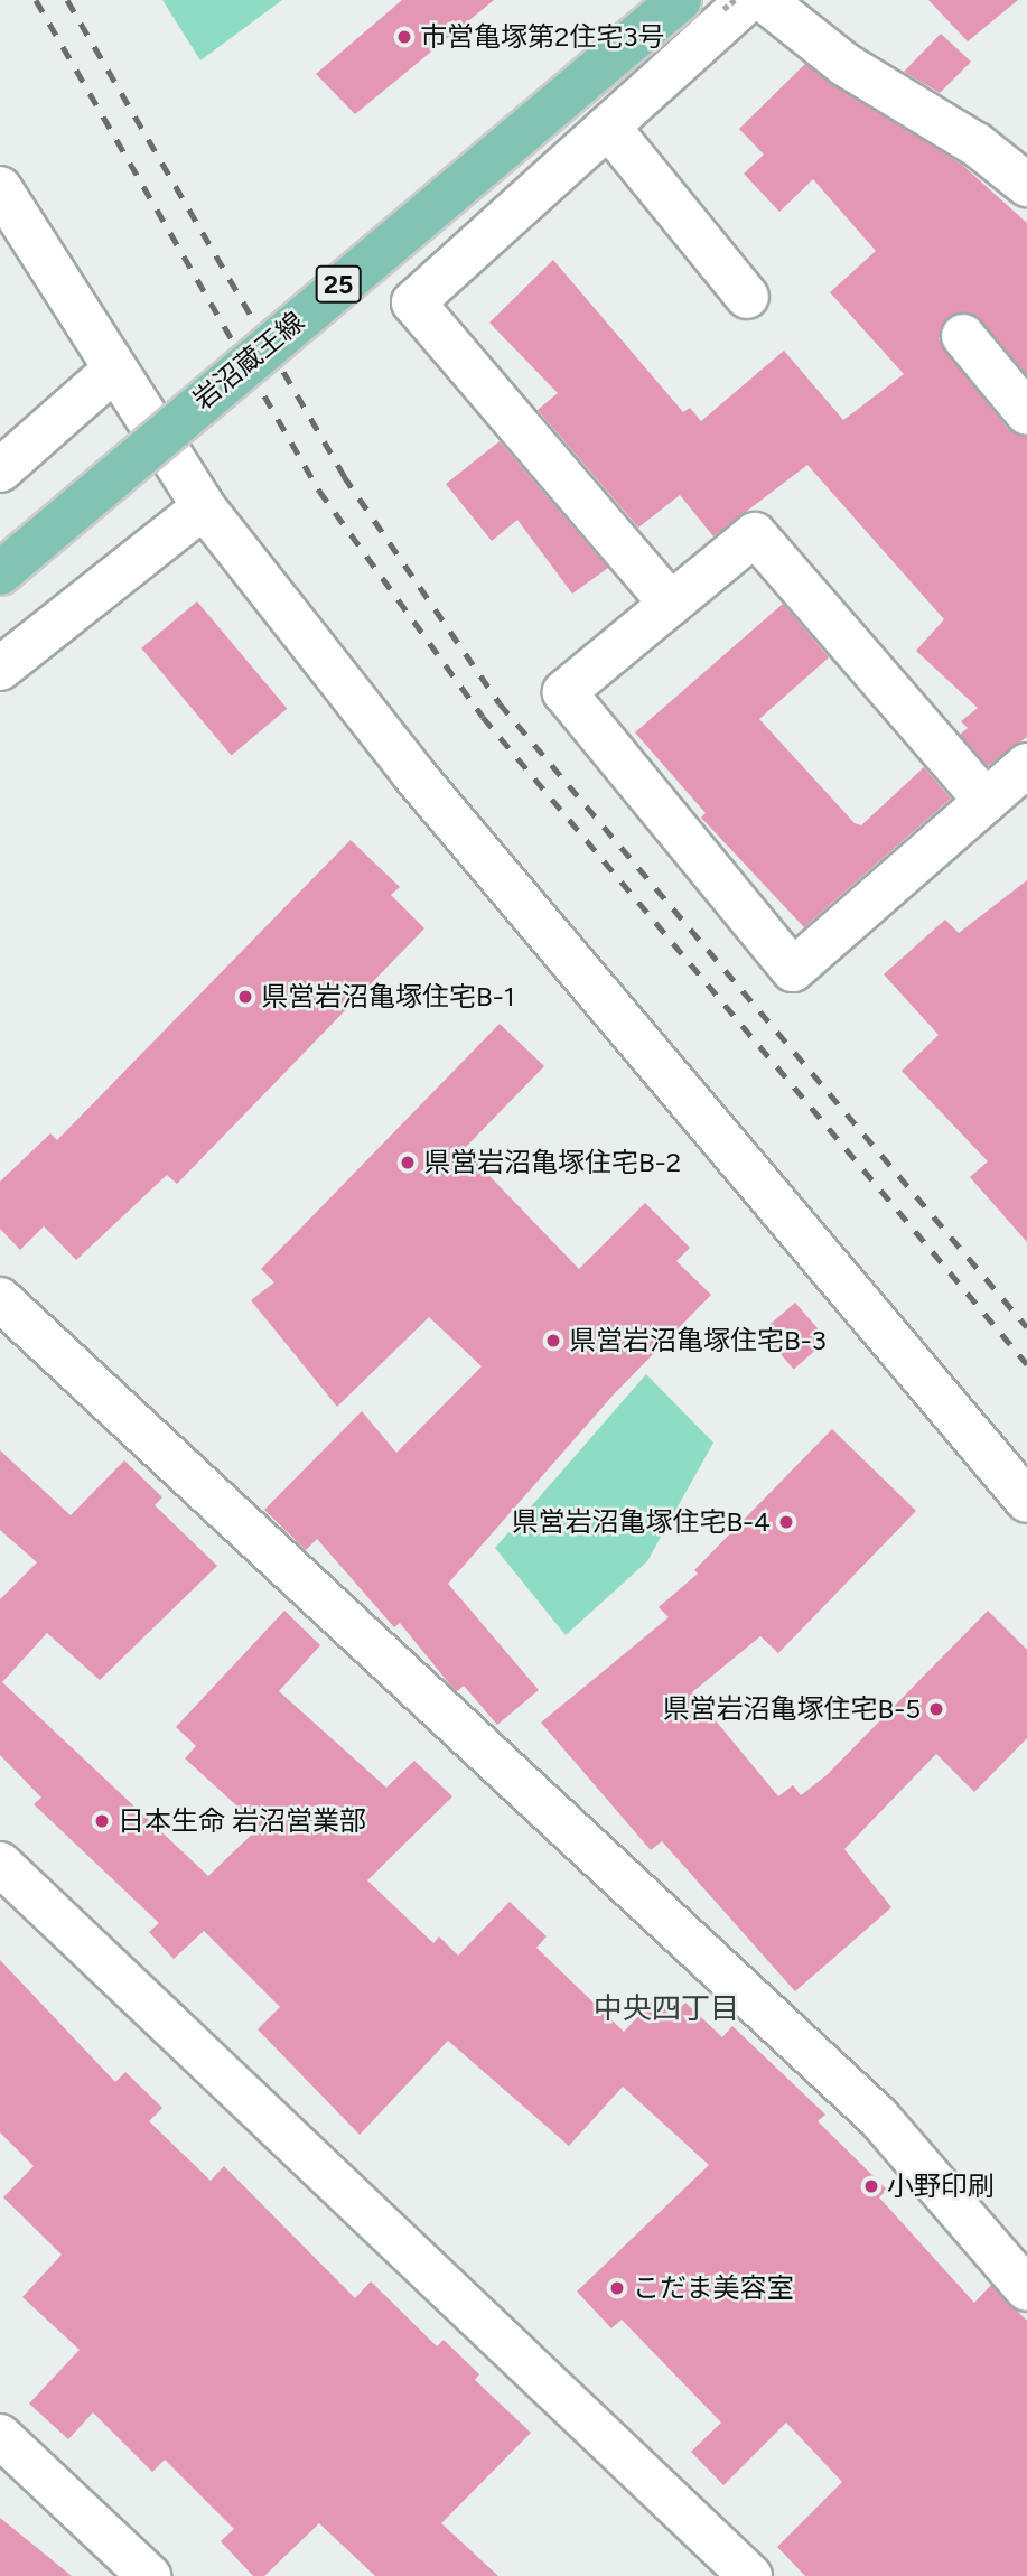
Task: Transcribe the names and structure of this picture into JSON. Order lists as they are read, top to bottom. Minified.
{"streets":{"main road":["25","岩沼蔵王線"]},"districts":["中央四丁目"],"places":["市営亀塚第2住宅3号","県営岩沼亀塚住宅B-1","県営岩沼亀塚住宅B-2","県営岩沼亀塚住宅B-3","県営岩沼亀塚住宅B-4","県営岩沼亀塚住宅B-5","日本生命 岩沼営業部","小野印刷","こだま美容室"]}
